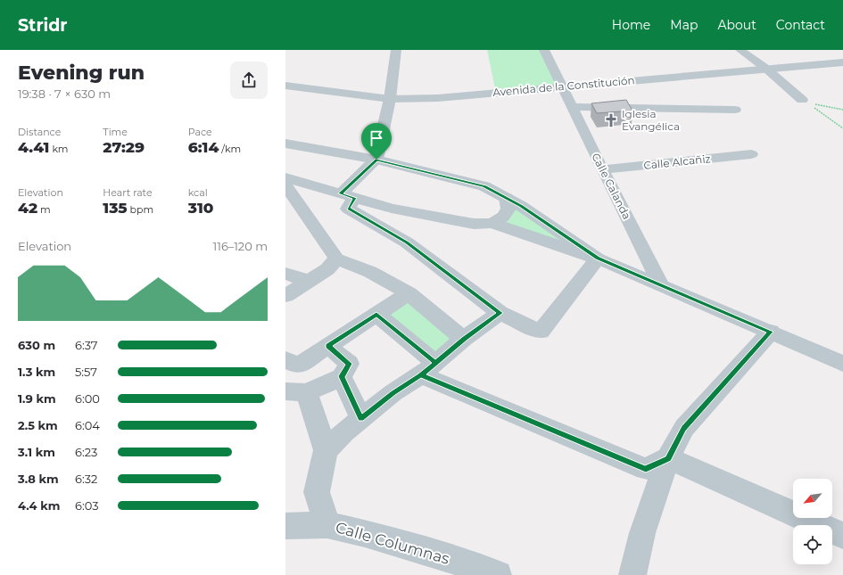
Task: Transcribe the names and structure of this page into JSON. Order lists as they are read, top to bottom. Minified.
{"streets":{"street":["Avenida de la Constitución","Calle Alcañiz","Calle Calanda","Calle Columnas"]},"crossings":[["Avenida de la Constitución","Calle Calanda"],["Calle Alcañiz","Calle Calanda"]],"places":{"church":["Iglesia Evangélica"]},"north":"bottom left","page":{"header":"Stridr","nav":["Home","Map","About","Contact"],"heading":["Evening run","19:38 · 7 × 630 m"],"stats":[["Distance","4.41 km"],["Time","27:29"],["Pace","6:14 /km"],["Elevation","42 m"],["Heart rate","135 bpm"],["kcal","310"]],"chart":["Elevation","116–120 m"],"list":[{"name":"630 m","note":"6:37"},{"name":"1.3 km","note":"5:57"},{"name":"1.9 km","note":"6:00"},{"name":"2.5 km","note":"6:04"},{"name":"3.1 km","note":"6:23"},{"name":"3.8 km","note":"6:32"},{"name":"4.4 km","note":"6:03"}]}}
